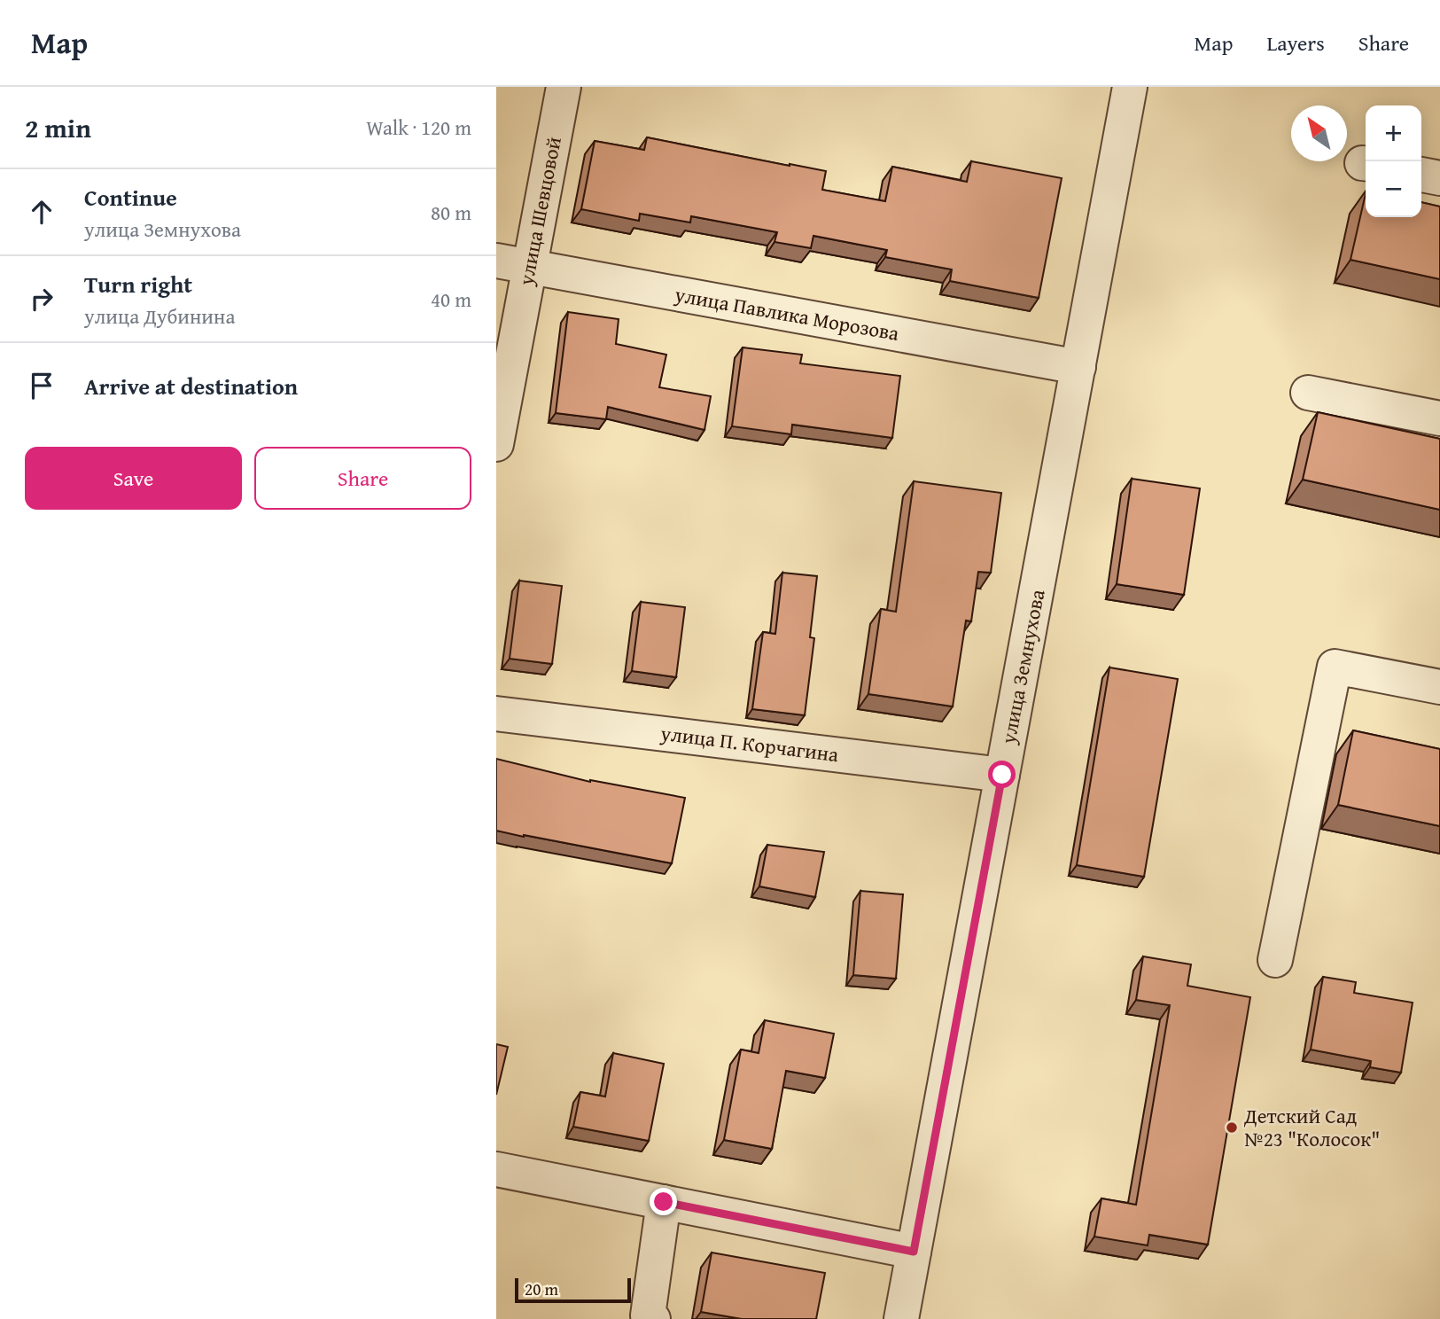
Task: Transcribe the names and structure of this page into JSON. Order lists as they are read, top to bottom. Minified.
{"streets":{"street":["улица Шевцовой","улица Павлика Морозова","улица Земнухова","улица П. Корчагина"]},"crossings":[["улица Шевцовой","улица Павлика Морозова"],["улица Павлика Морозова","улица Земнухова"],["улица Земнухова","улица П. Корчагина"]],"places":["Детский Сад №23 \"Колосок\""],"scale_bar":"20 m","north":"top left","page":{"header":"Map","nav":["Map","Layers","Share"],"heading":["2 min","Walk · 120 m"],"map_buttons":["+","−"],"list":[["Continue","улица Земнухова","80 m"],["Turn right","улица Дубинина","40 m"],"Arrive at destination"],"buttons":["Save","Share"],"scale":"20 m"}}
